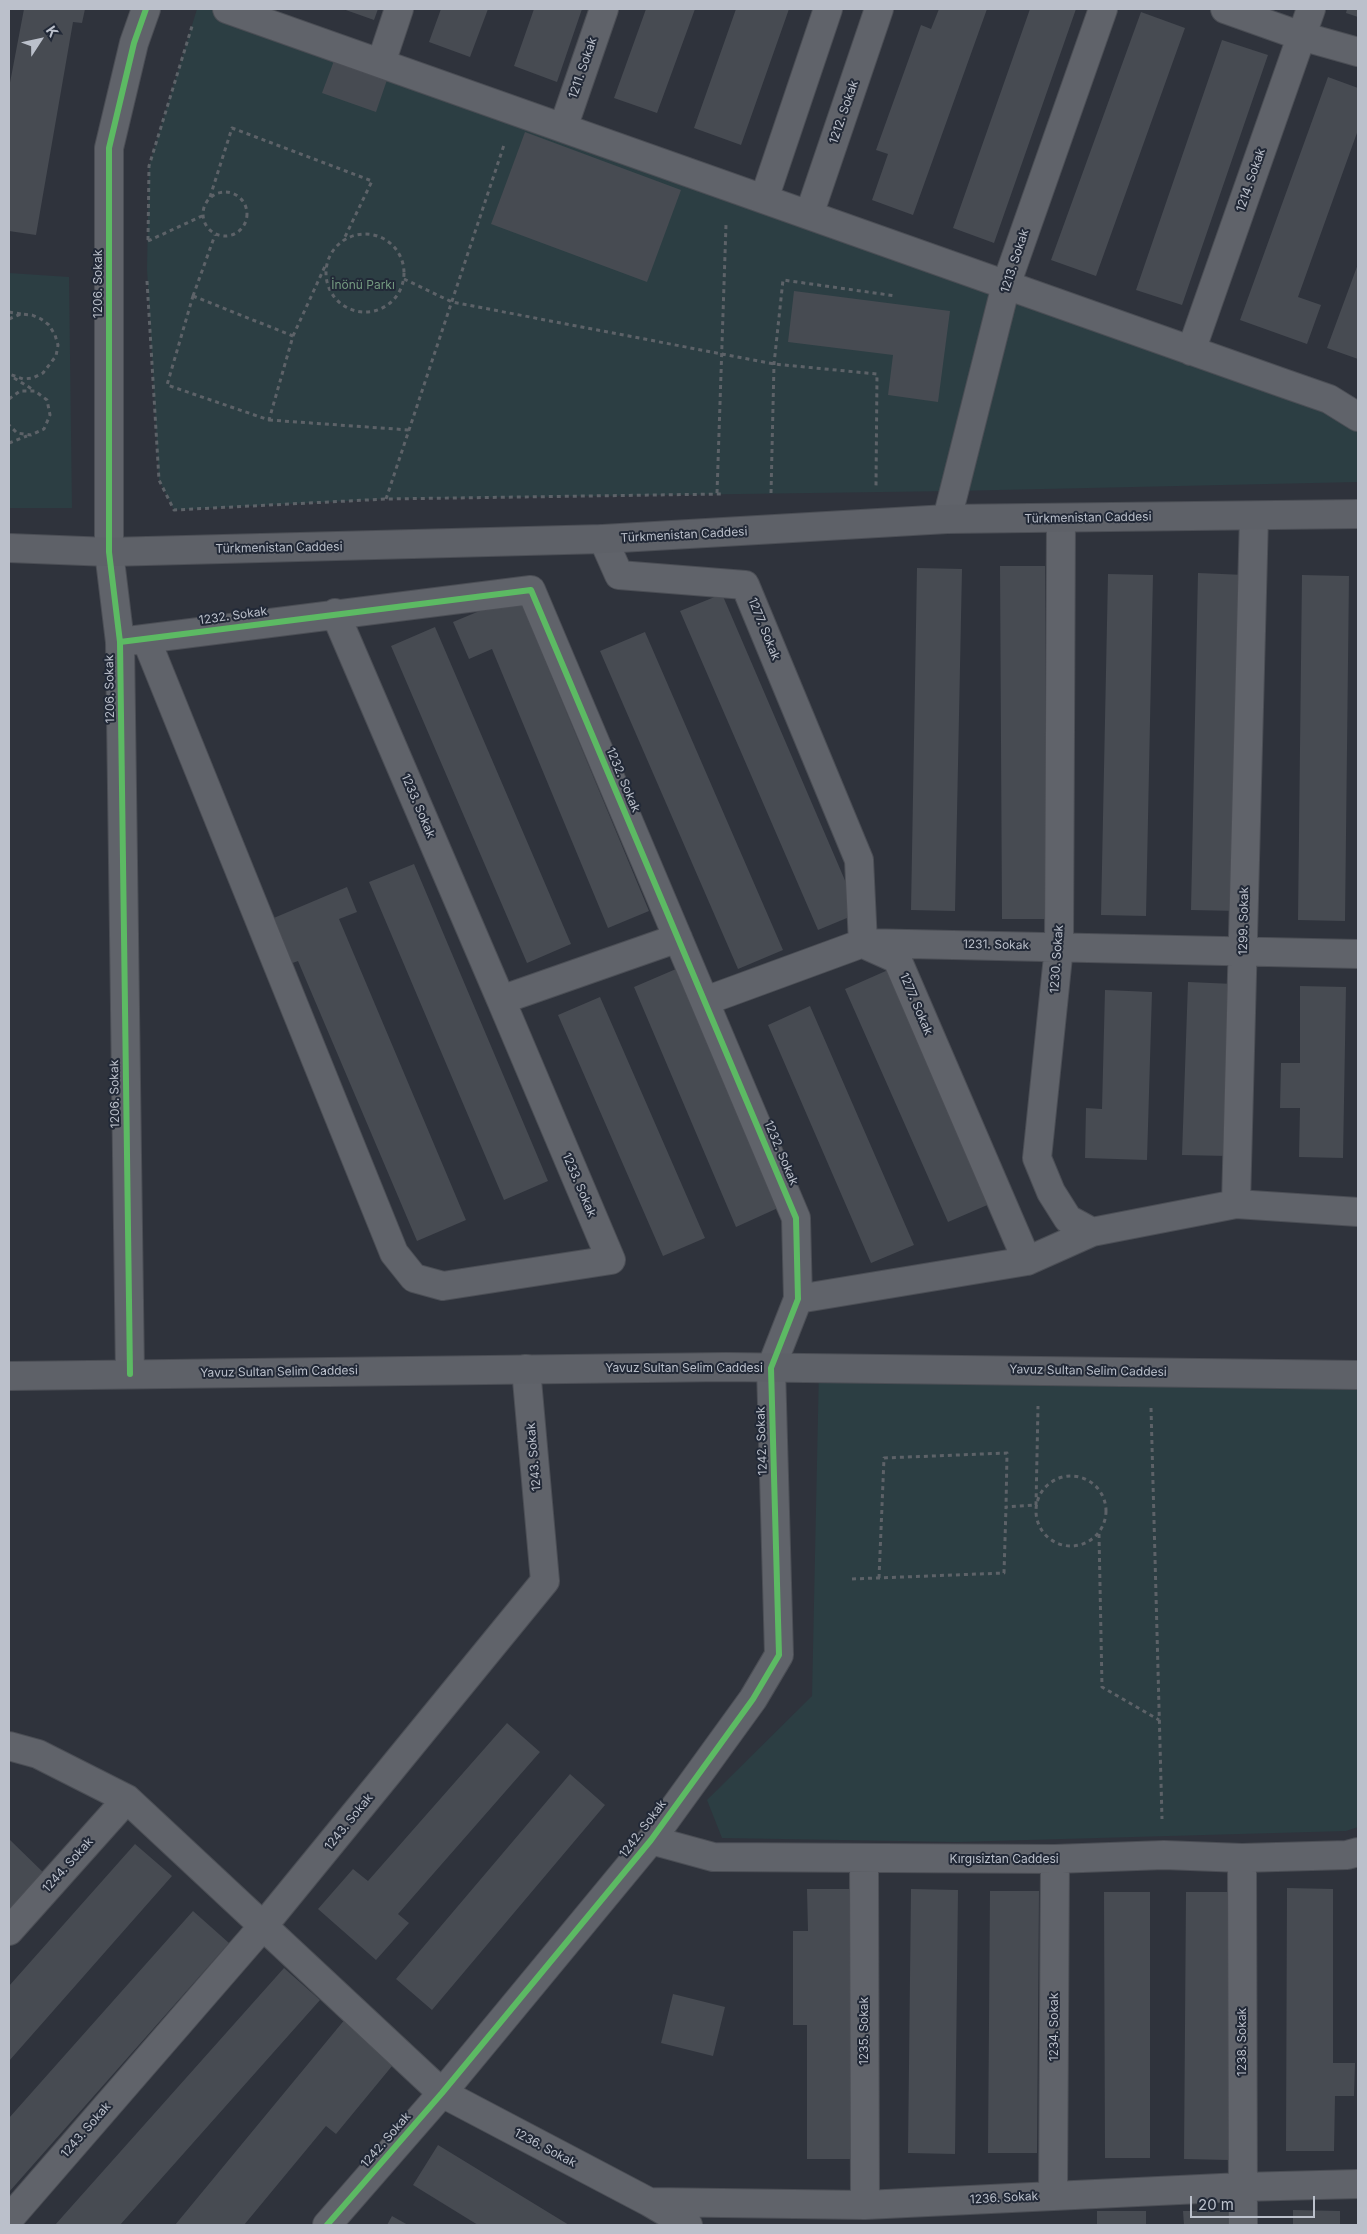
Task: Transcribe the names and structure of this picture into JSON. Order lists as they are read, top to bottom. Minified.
{"streets":{"main road":["Türkmenistan Caddesi","Yavuz Sultan Selim Caddesi"],"street":["1211. Sokak","1212. Sokak","1214. Sokak","1213. Sokak","1206. Sokak","1232. Sokak","1277. Sokak","1233. Sokak","1299. Sokak","1231. Sokak","1230. Sokak","1242. Sokak","1243. Sokak","Kırgısiztan Caddesi","1244. Sokak","1234. Sokak","1235. Sokak","1238. Sokak","1236. Sokak"]},"crossings":[["1213. Sokak","Türkmenistan Caddesi"],["1206. Sokak","Türkmenistan Caddesi"],["1206. Sokak","1232. Sokak"],["1206. Sokak","1233. Sokak"],["1206. Sokak","Yavuz Sultan Selim Caddesi"],["Türkmenistan Caddesi","1277. Sokak"],["Türkmenistan Caddesi","1299. Sokak"],["Türkmenistan Caddesi","1230. Sokak"],["1232. Sokak","1233. Sokak"],["1232. Sokak","1231. Sokak"],["1232. Sokak","Yavuz Sultan Selim Caddesi"],["1232. Sokak","1242. Sokak"],["1277. Sokak","1231. Sokak"],["1299. Sokak","1231. Sokak"],["1231. Sokak","1230. Sokak"],["Yavuz Sultan Selim Caddesi","1242. Sokak"],["Yavuz Sultan Selim Caddesi","1243. Sokak"],["1242. Sokak","Kırgısiztan Caddesi"],["1242. Sokak","1236. Sokak"],["1243. Sokak","1236. Sokak"],["Kırgısiztan Caddesi","1234. Sokak"],["Kırgısiztan Caddesi","1235. Sokak"],["Kırgısiztan Caddesi","1238. Sokak"],["1244. Sokak","1236. Sokak"],["1234. Sokak","1236. Sokak"],["1235. Sokak","1236. Sokak"],["1238. Sokak","1236. Sokak"]],"parks":["İnönü Parkı"],"scale_bar":"20 m","north":"top right"}
